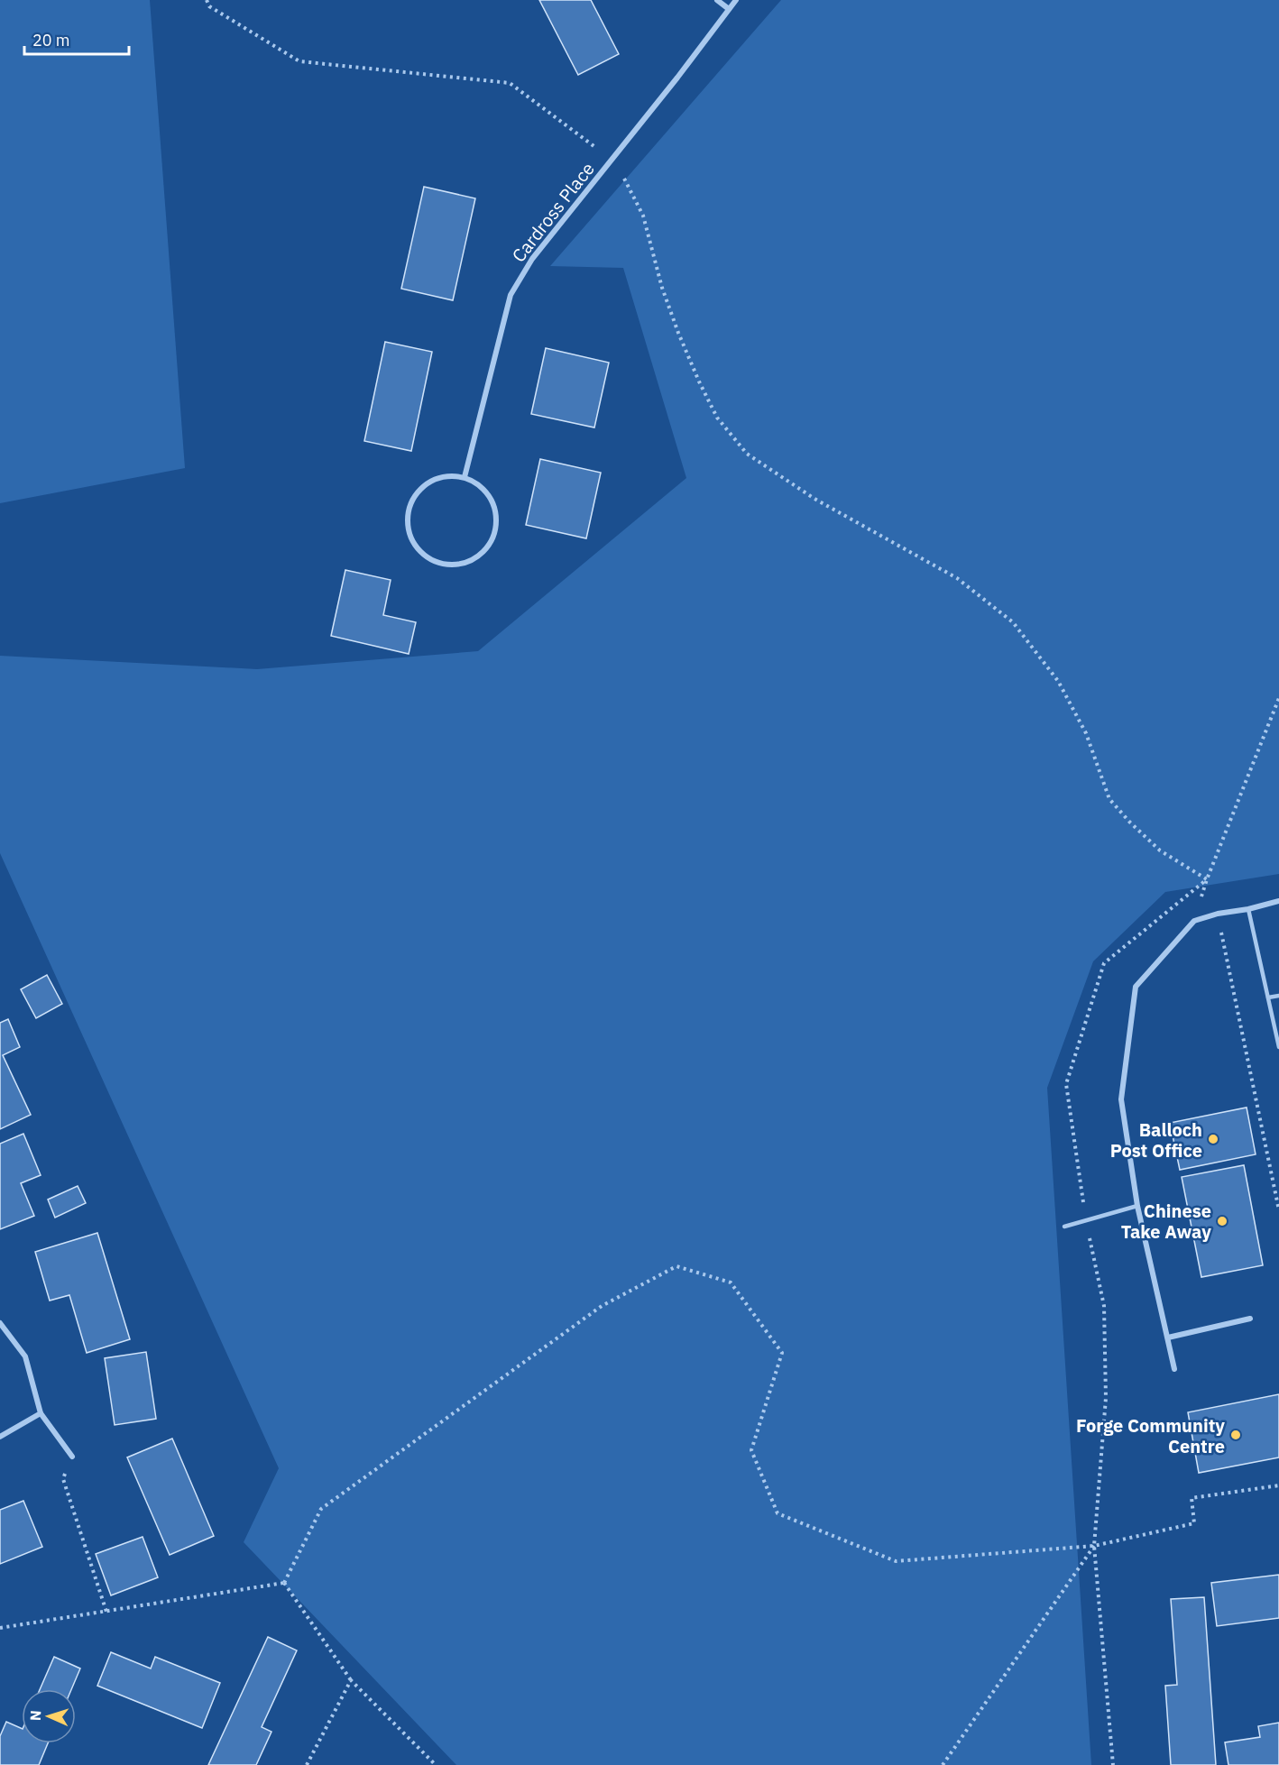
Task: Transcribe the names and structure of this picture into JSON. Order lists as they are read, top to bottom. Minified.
{"streets":{"street":["Cardross Place"]},"places":["Balloch Post Office","Chinese Take Away","Forge Community Centre"],"scale_bar":"20 m","north":"left"}
